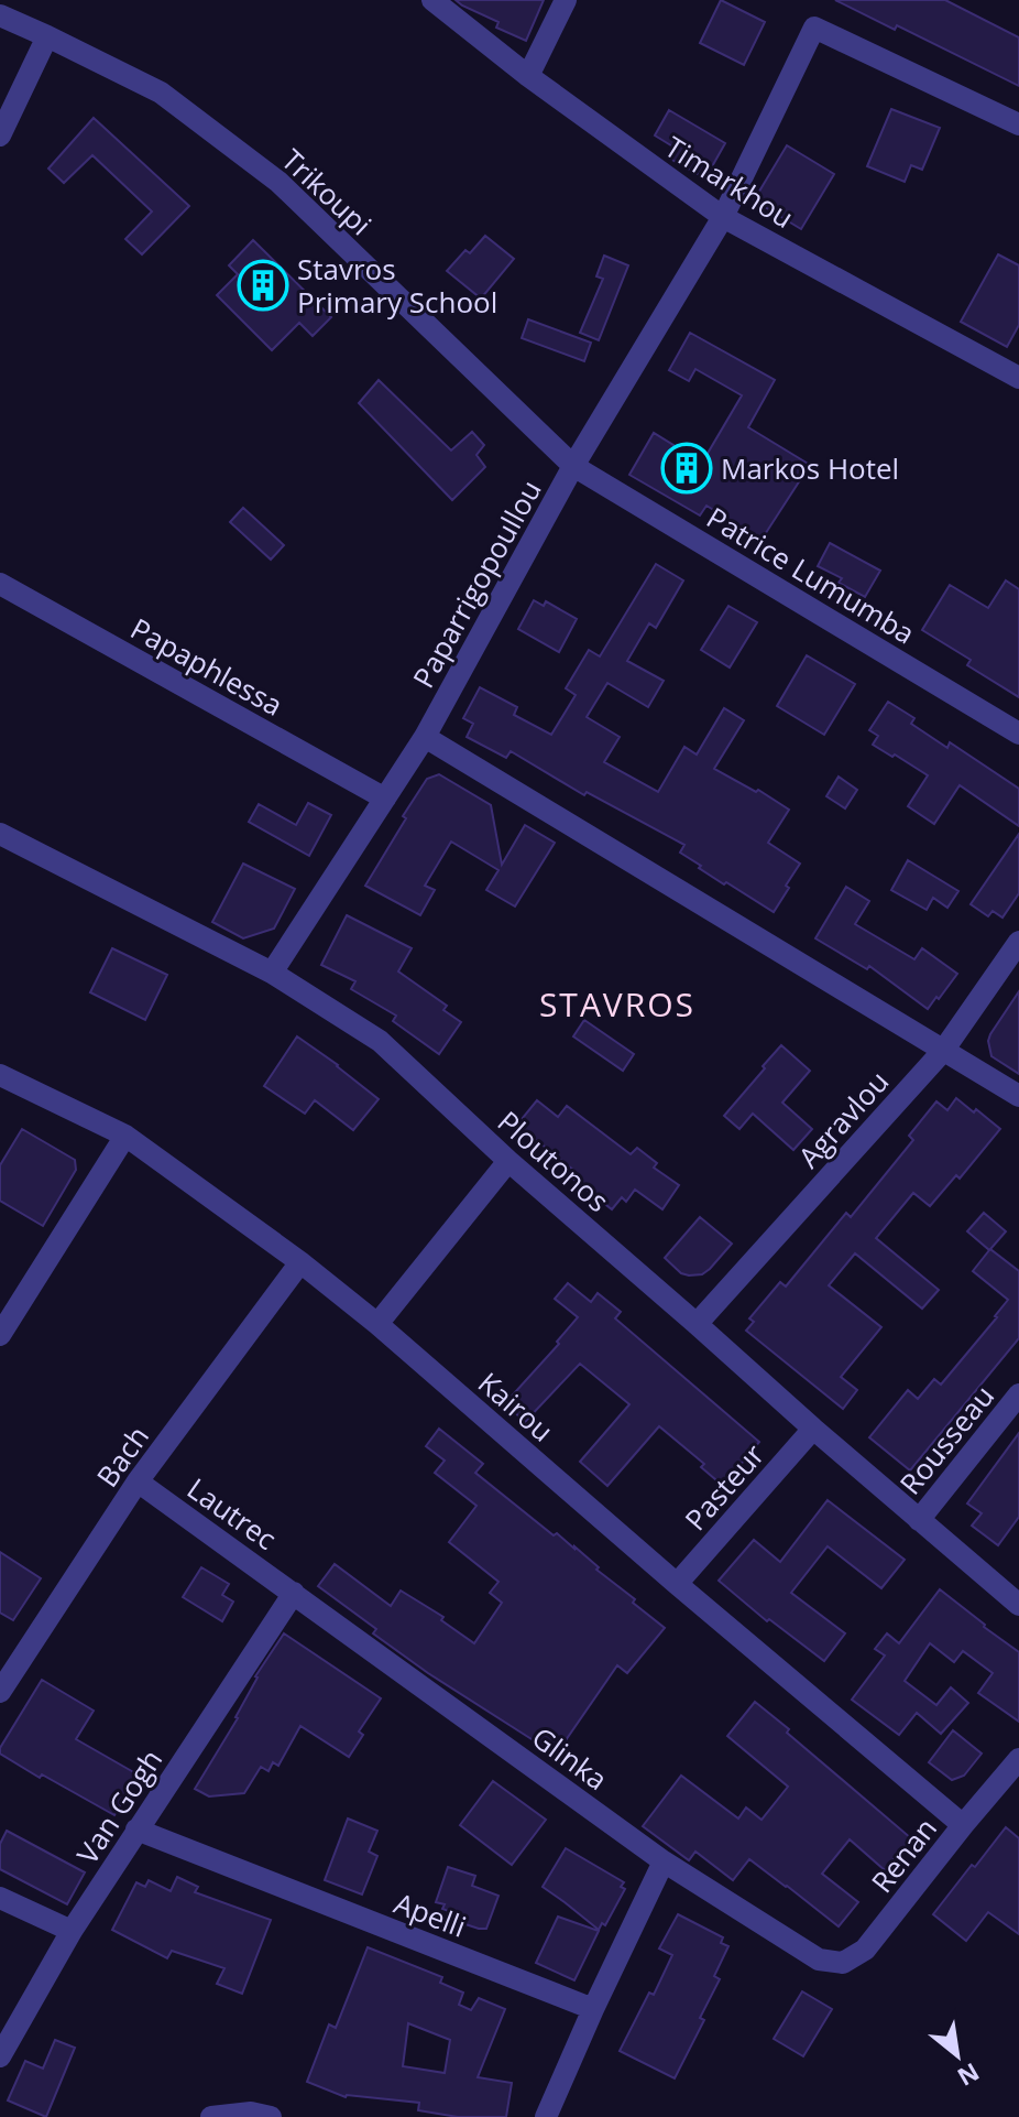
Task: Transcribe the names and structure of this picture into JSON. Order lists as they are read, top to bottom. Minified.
{"streets":{"street":["Timarkhou","Trikoupi","Patrice Lumumba","Paparrigopoullou","Papaphlessa","Agravlou","Ploutonos","Kairou","Rousseau","Bach","Pasteur","Lautrec","Glinka","Van Gogh","Renan","Apelli"]},"crossings":[["Timarkhou","Paparrigopoullou"],["Trikoupi","Patrice Lumumba"],["Trikoupi","Paparrigopoullou"],["Patrice Lumumba","Paparrigopoullou"],["Paparrigopoullou","Papaphlessa"],["Paparrigopoullou","Ploutonos"],["Agravlou","Ploutonos"],["Ploutonos","Rousseau"],["Ploutonos","Pasteur"],["Kairou","Bach"],["Kairou","Pasteur"],["Kairou","Renan"],["Bach","Lautrec"],["Lautrec","Glinka"],["Lautrec","Van Gogh"],["Glinka","Van Gogh"],["Glinka","Renan"],["Van Gogh","Apelli"]],"districts":["STAVROS"],"places":{"building":["Stavros Primary School","Markos Hotel"]},"north":"bottom right"}
